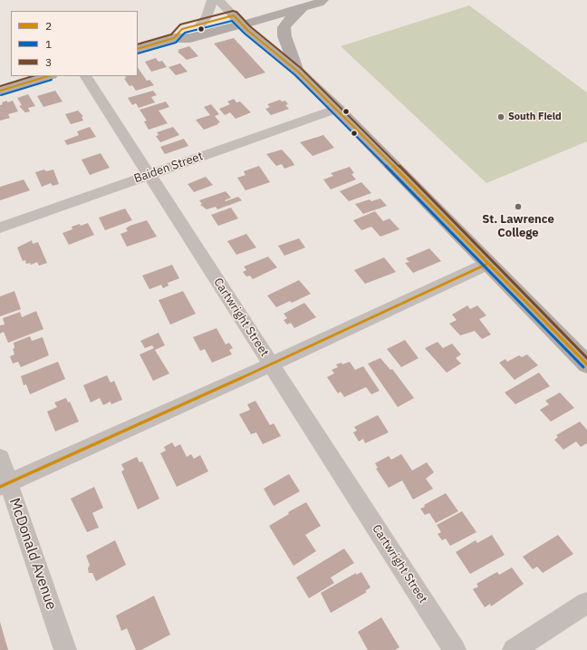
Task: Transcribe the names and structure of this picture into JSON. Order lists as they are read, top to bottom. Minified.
{"streets":{"street":["Baiden Street","Cartwright Street","McDonald Avenue"]},"crossings":[["Baiden Street","Cartwright Street"]],"places":["South Field","St. Lawrence College"],"lines":["transit line 3","transit line 2","transit line 1"],"legend":["2","1","3"]}
